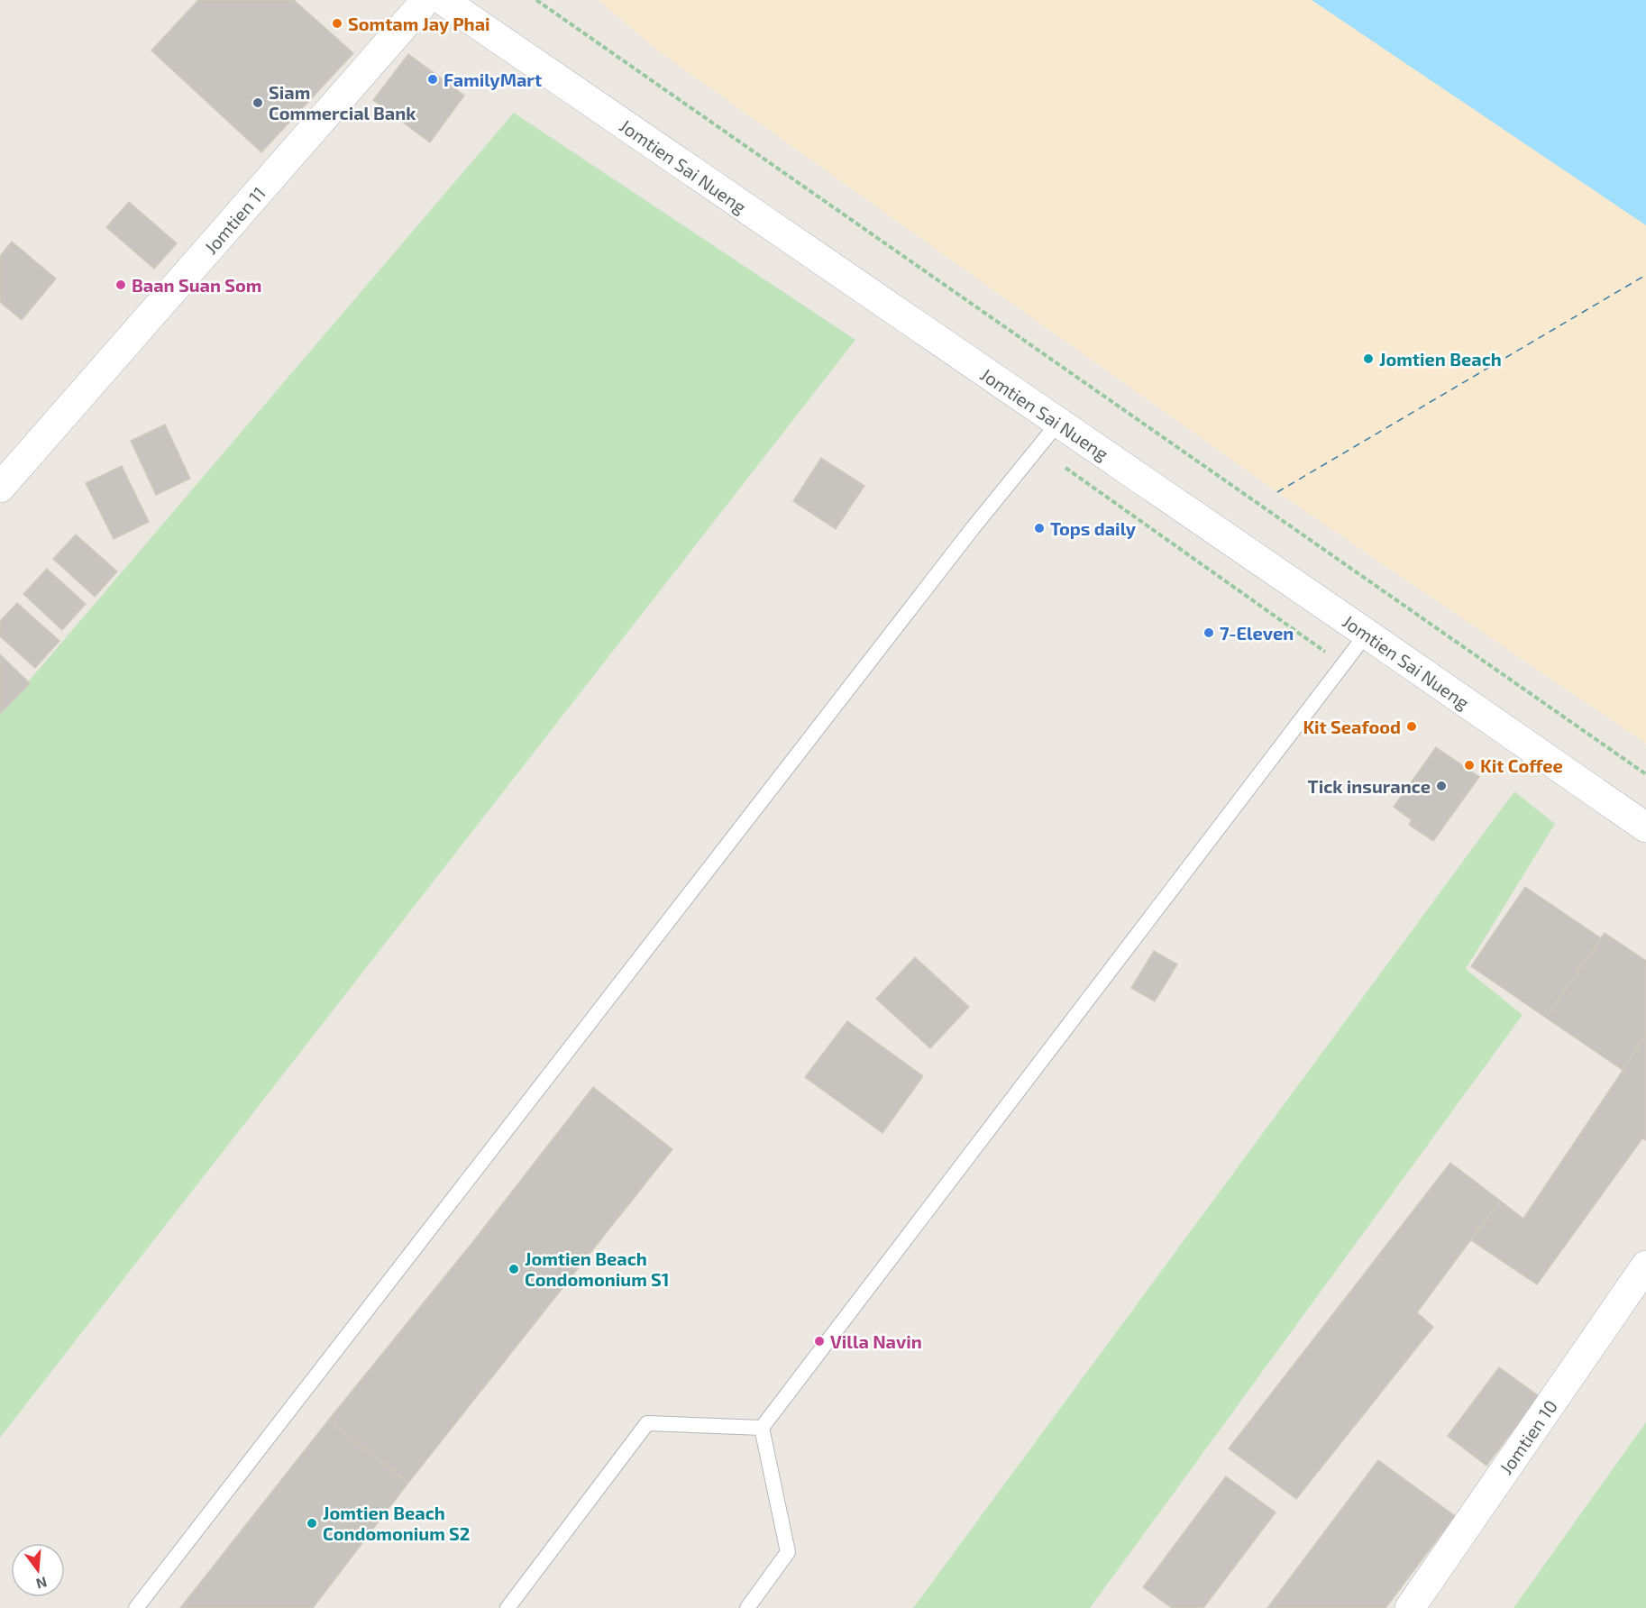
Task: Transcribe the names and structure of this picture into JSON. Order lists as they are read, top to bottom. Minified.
{"streets":{"street":["Jomtien Sai Nueng","Jomtien 11","Jomtien 10"]},"places":["Somtam Jay Phai","FamilyMart","Siam Commercial Bank","Baan Suan Som","Jomtien Beach","Tops daily","7-Eleven","Kit Seafood","Kit Coffee","Tick insurance","Jomtien Beach Condomonium S1","Villa Navin","Jomtien Beach Condomonium S2"],"north":"bottom"}
